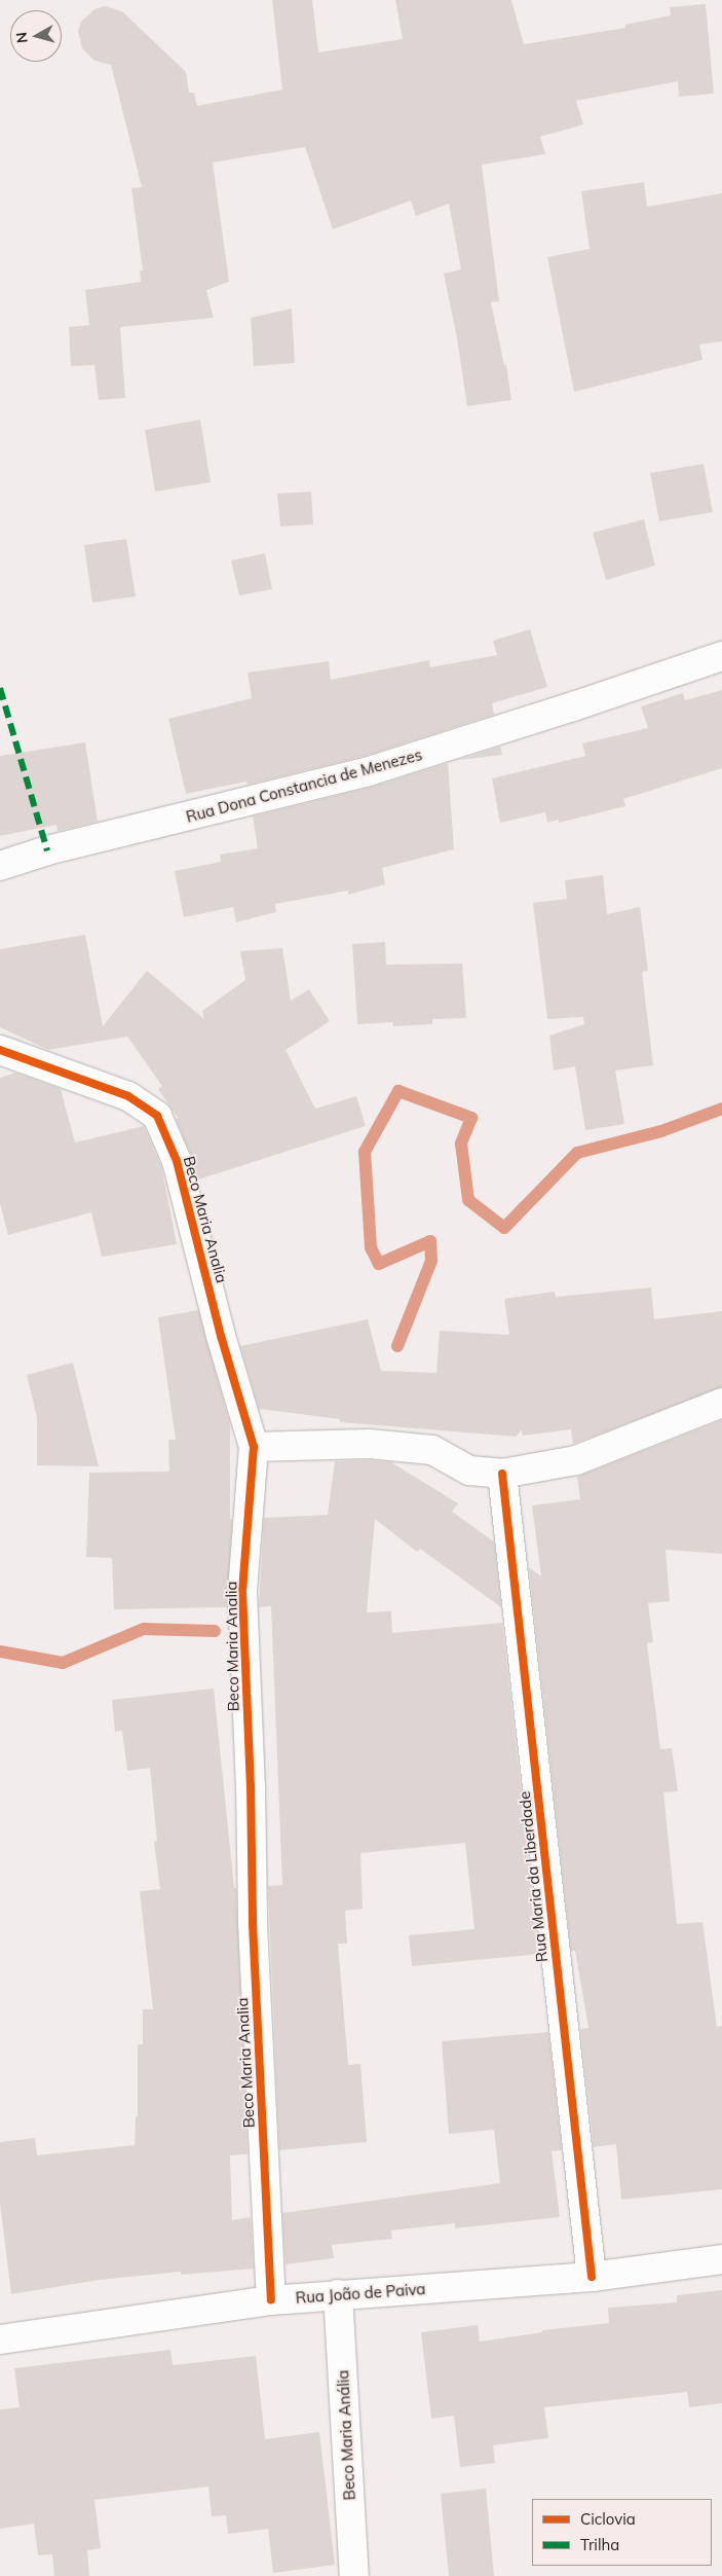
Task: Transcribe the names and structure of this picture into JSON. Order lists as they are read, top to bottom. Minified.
{"streets":{"street":["Rua Dona Constancia de Menezes","Beco Maria Analia","Rua Maria da Liberdade","Rua João de Paiva","Beco Maria Anália"]},"crossings":[["Beco Maria Analia","Rua João de Paiva"],["Rua Maria da Liberdade","Rua João de Paiva"],["Rua João de Paiva","Beco Maria Anália"]],"legend":["Ciclovia","Trilha"],"north":"left"}
